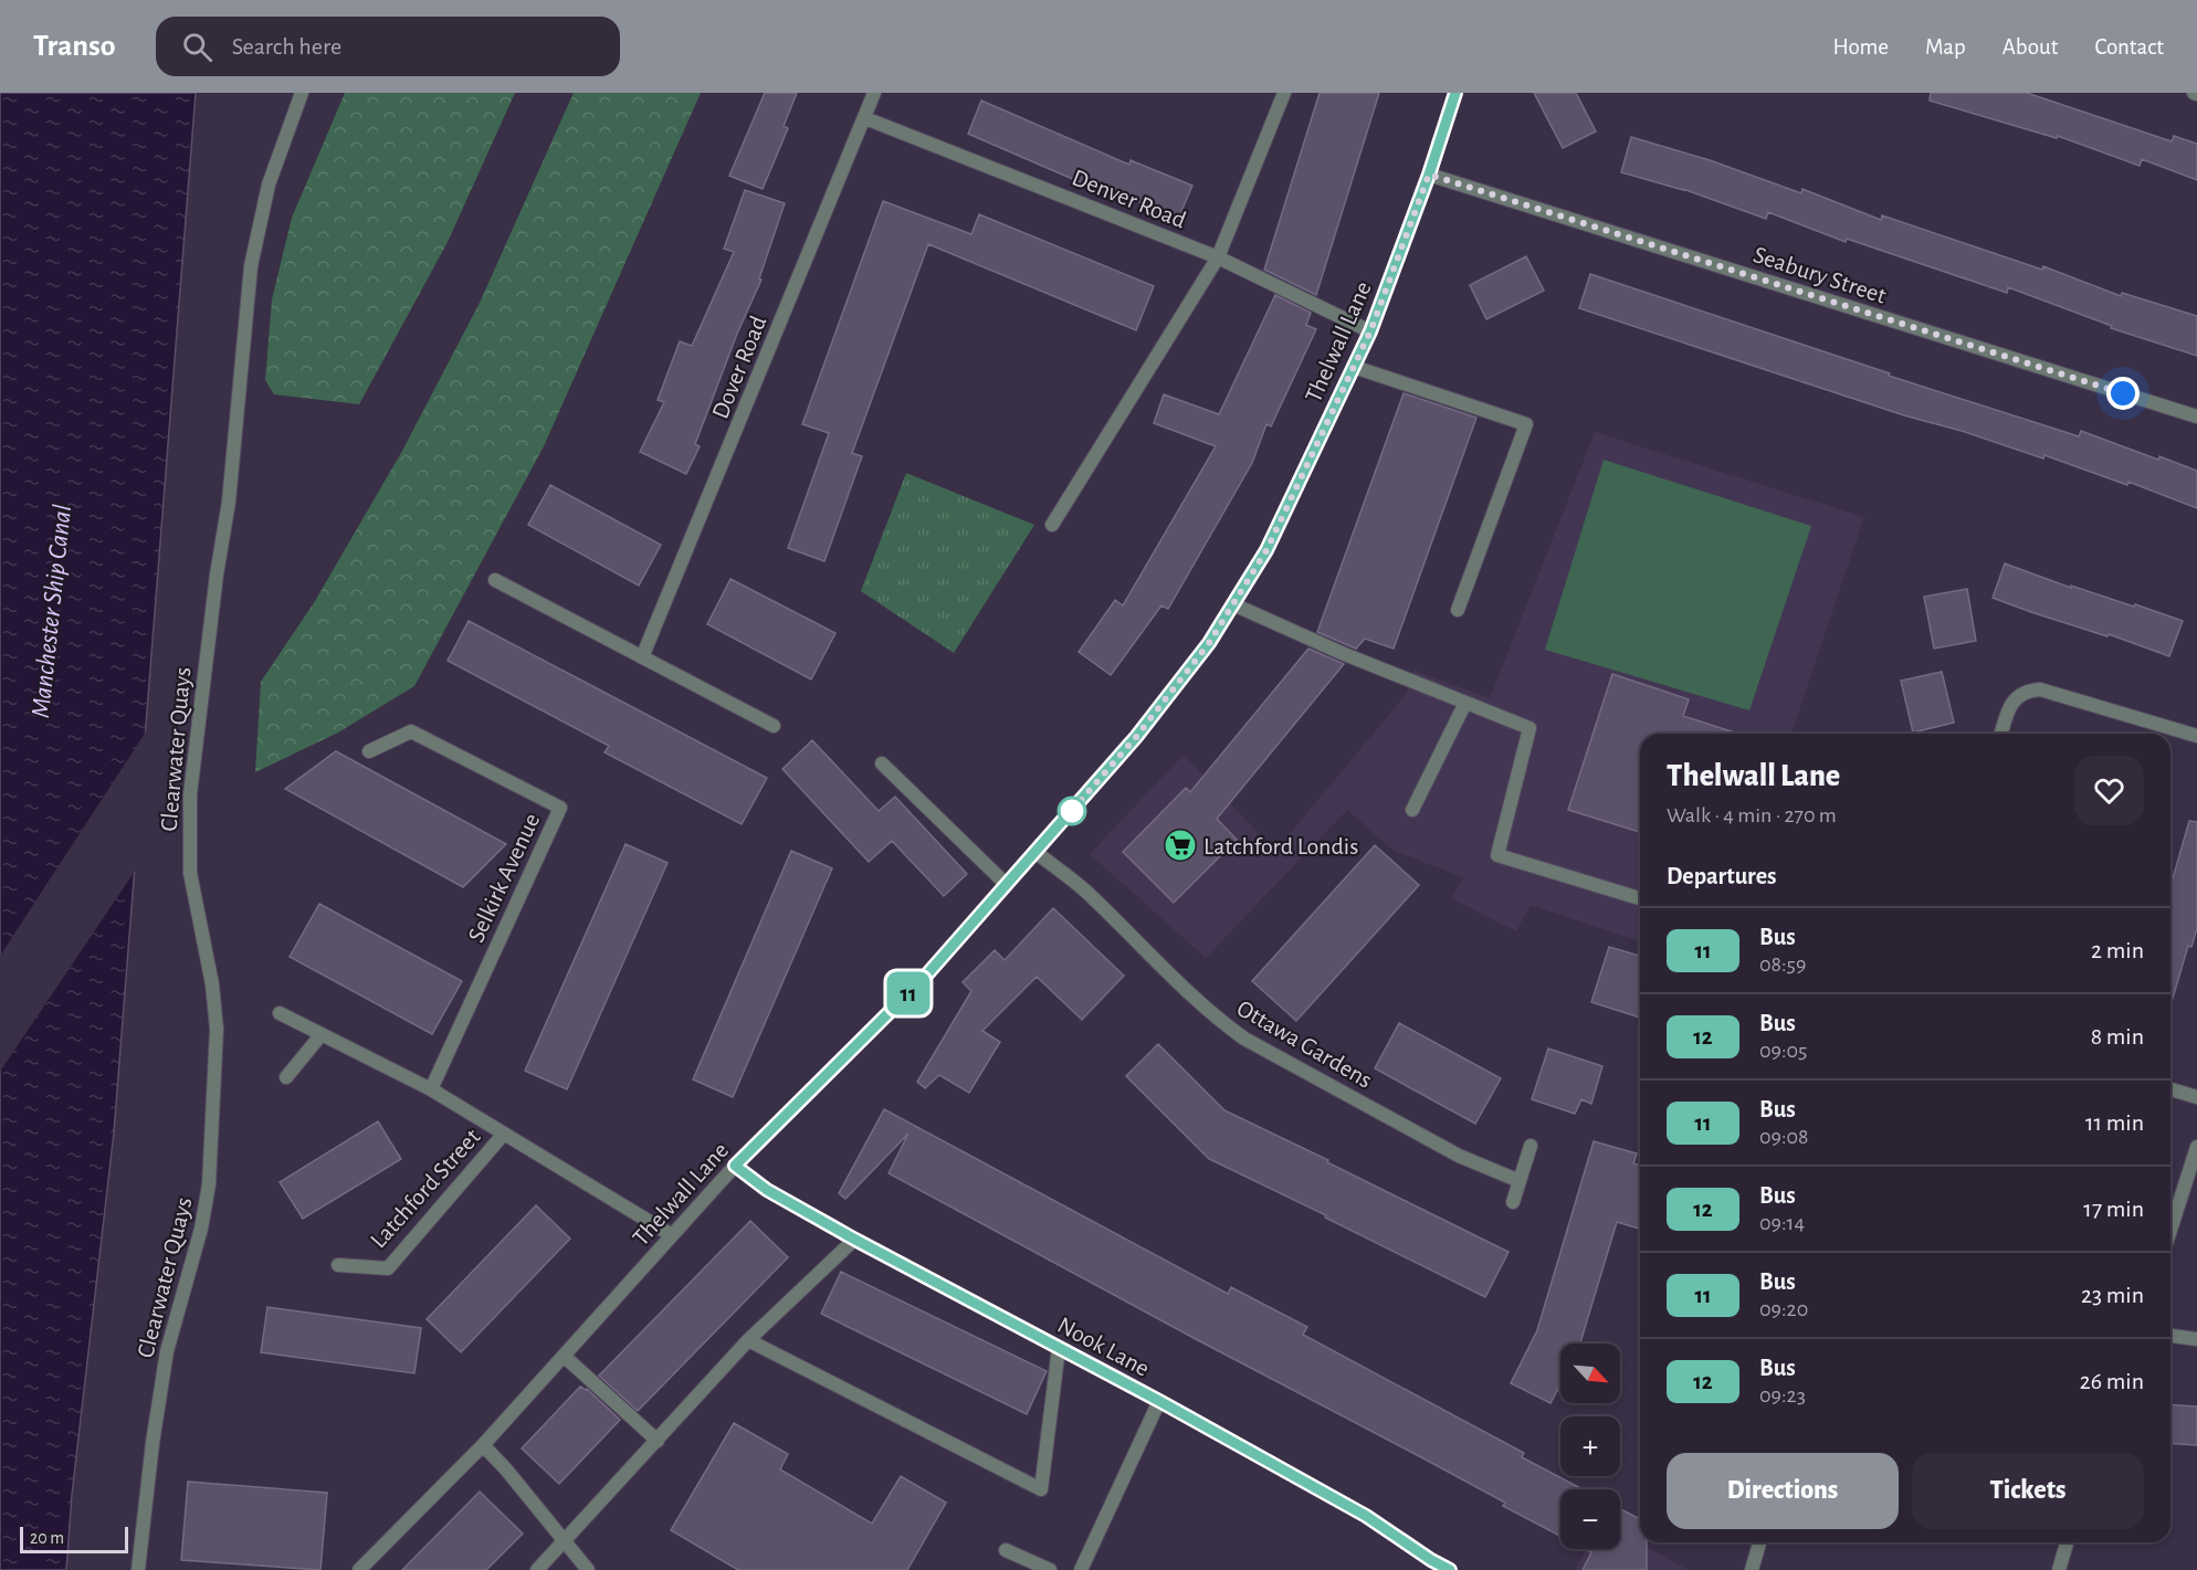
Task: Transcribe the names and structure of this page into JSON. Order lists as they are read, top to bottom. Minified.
{"streets":{"street":["Denver Road","Seabury Street","Thelwall Lane","Dover Road","Clearwater Quays","Selkirk Avenue","Ottawa Gardens","Latchford Street","Nook Lane"]},"crossings":[["Denver Road","Thelwall Lane"],["Denver Road","Dover Road"],["Seabury Street","Thelwall Lane"],["Thelwall Lane","Ottawa Gardens"],["Thelwall Lane","Latchford Street"],["Thelwall Lane","Nook Lane"],["Selkirk Avenue","Latchford Street"]],"water":["Manchester Ship Canal"],"places":{"supermarket":["Latchford Londis"]},"lines":["bus line 11"],"scale_bar":"20 m","north":"bottom right","page":{"header":"Transo","search":"Search here","nav":["Home","Map","About","Contact"],"on_map":"11","heading":[["Thelwall Lane","Walk · 4 min · 270 m"],"Departures"],"list":[{"mark":"11","name":"Bus","note":"08:59","value":"2 min"},{"mark":"12","name":"Bus","note":"09:05","value":"8 min"},{"mark":"11","name":"Bus","note":"09:08","value":"11 min"},{"mark":"12","name":"Bus","note":"09:14","value":"17 min"},{"mark":"11","name":"Bus","note":"09:20","value":"23 min"},{"mark":"12","name":"Bus","note":"09:23","value":"26 min"}],"map_buttons":["+","−"],"buttons":["Directions","Tickets"],"scale":"20 m"}}
